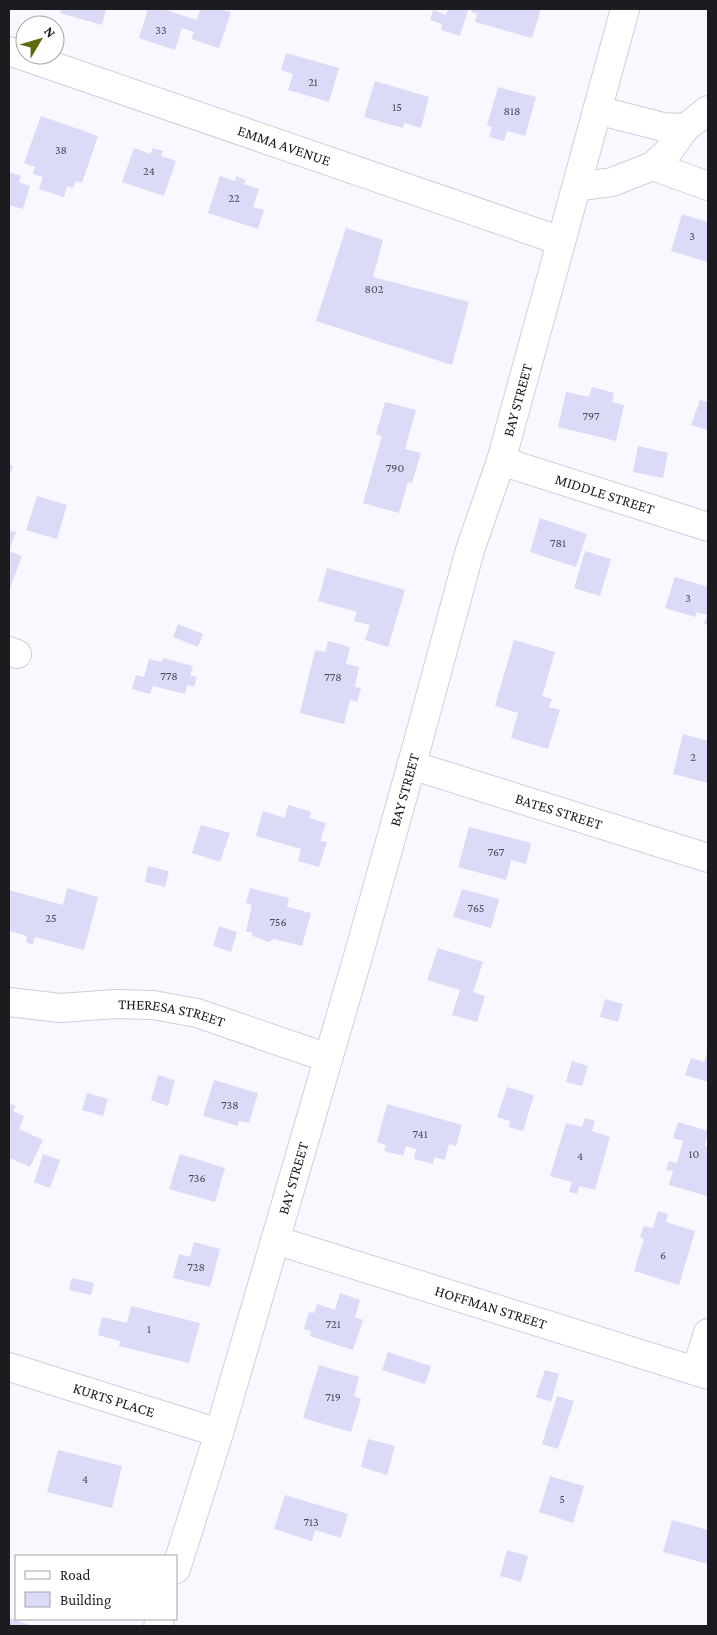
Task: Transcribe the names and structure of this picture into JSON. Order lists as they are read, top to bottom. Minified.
{"streets":{"street":["EMMA AVENUE","BAY STREET","MIDDLE STREET","BATES STREET","THERESA STREET","HOFFMAN STREET","KURTS PLACE"]},"crossings":[["EMMA AVENUE","BAY STREET"],["BAY STREET","MIDDLE STREET"],["BAY STREET","BATES STREET"],["BAY STREET","THERESA STREET"],["BAY STREET","HOFFMAN STREET"],["BAY STREET","KURTS PLACE"]],"house_numbers":["33","21","15","818","38","24","22","3","802","797","790","781","3","778","778","2","767","765","25","756","738","741","10","4","736","6","728","721","1","719","4","5","713"],"legend":["Road","Building"],"north":"top right"}
